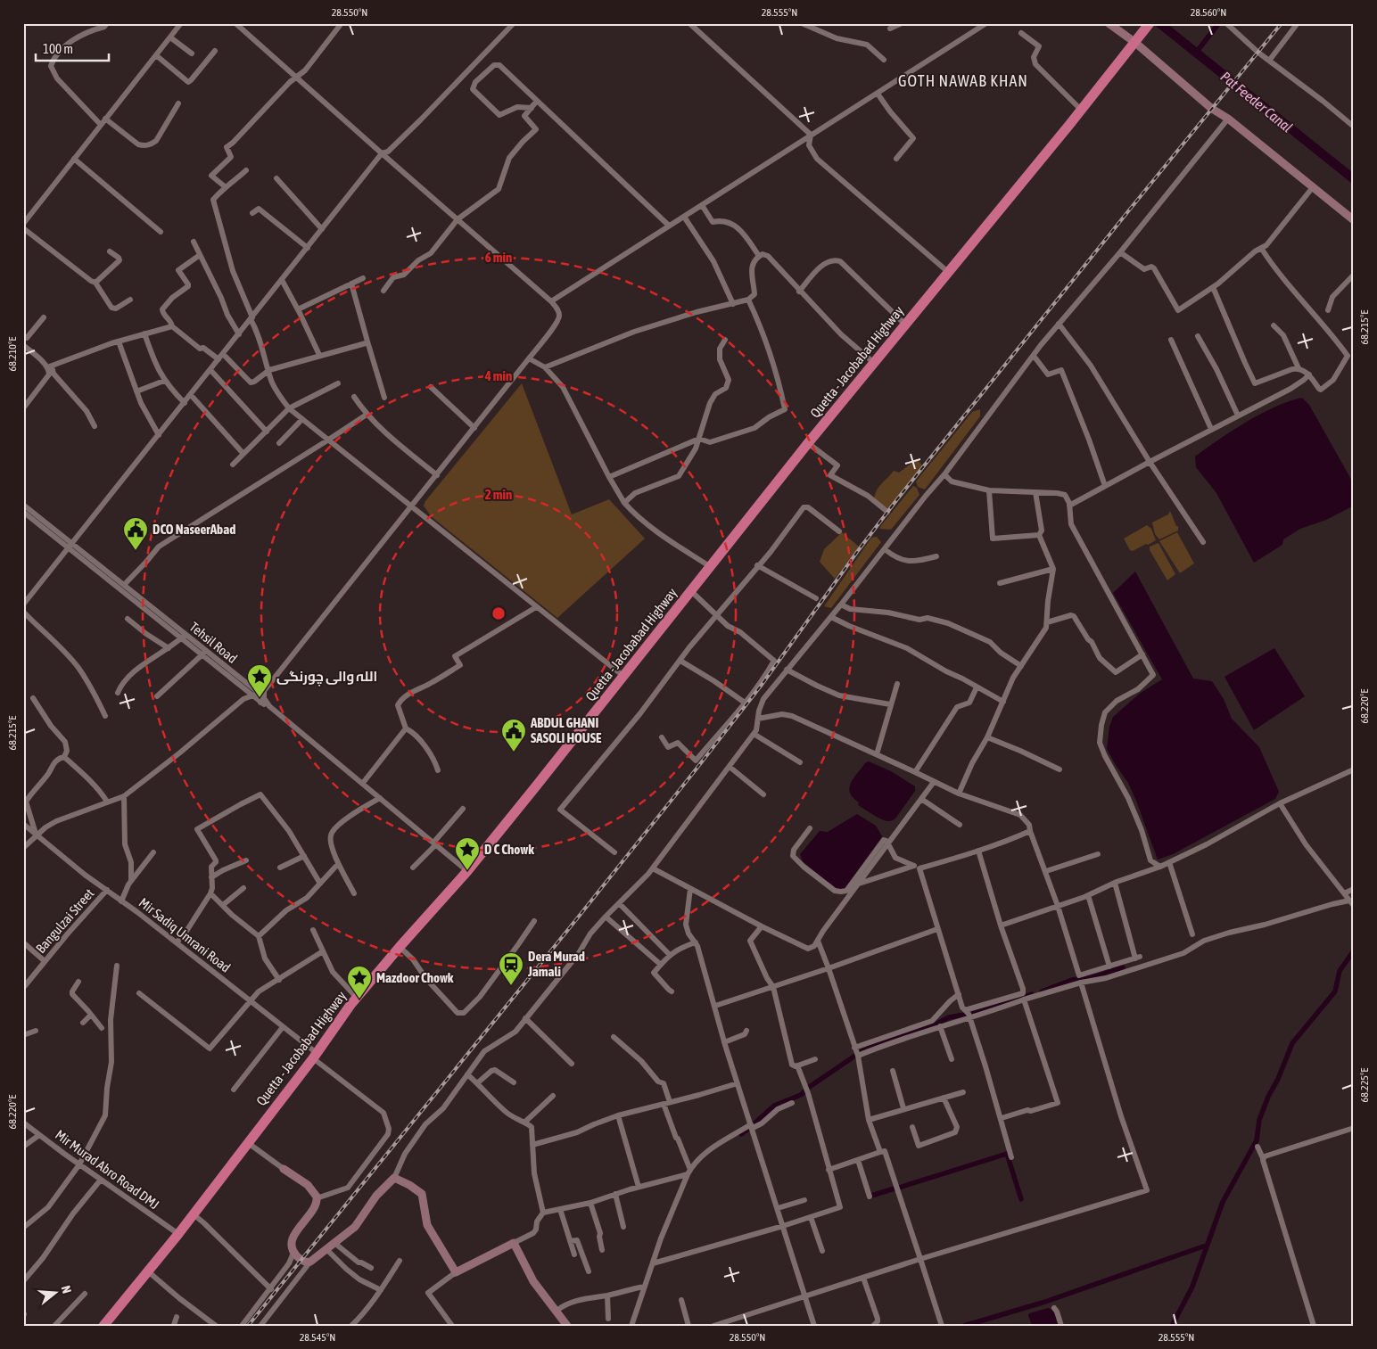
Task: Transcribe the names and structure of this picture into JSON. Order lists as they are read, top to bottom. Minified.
{"streets":{"highway":["Quetta - Jacobabad Highway"],"street":["Tehsil Road","Bangulzai Street","Mir Sadiq Umrani Road","Mir Murad Abro Road DMJ"]},"crossings":[["Quetta - Jacobabad Highway","Mir Sadiq Umrani Road"],["Quetta - Jacobabad Highway","Mir Murad Abro Road DMJ"],["Bangulzai Street","Mir Sadiq Umrani Road"]],"districts":["GOTH NAWAB KHAN"],"water":["Pat Feeder Canal"],"places":{"public building":["DCO NaseerAbad","ABDUL GHANI SASOLI HOUSE"],"place":["اللہ والی چورنگی","D C Chowk","Mazdoor Chowk"],"station":["Dera Murad Jamali"]},"scale_bar":"100 m","north":"right","coordinates":["28.550°N","28.555°N","28.560°N","68.215°E","68.210°E","68.220°E","68.225°E","28.545°N"],"rings":["6 min","4 min","2 min"]}
